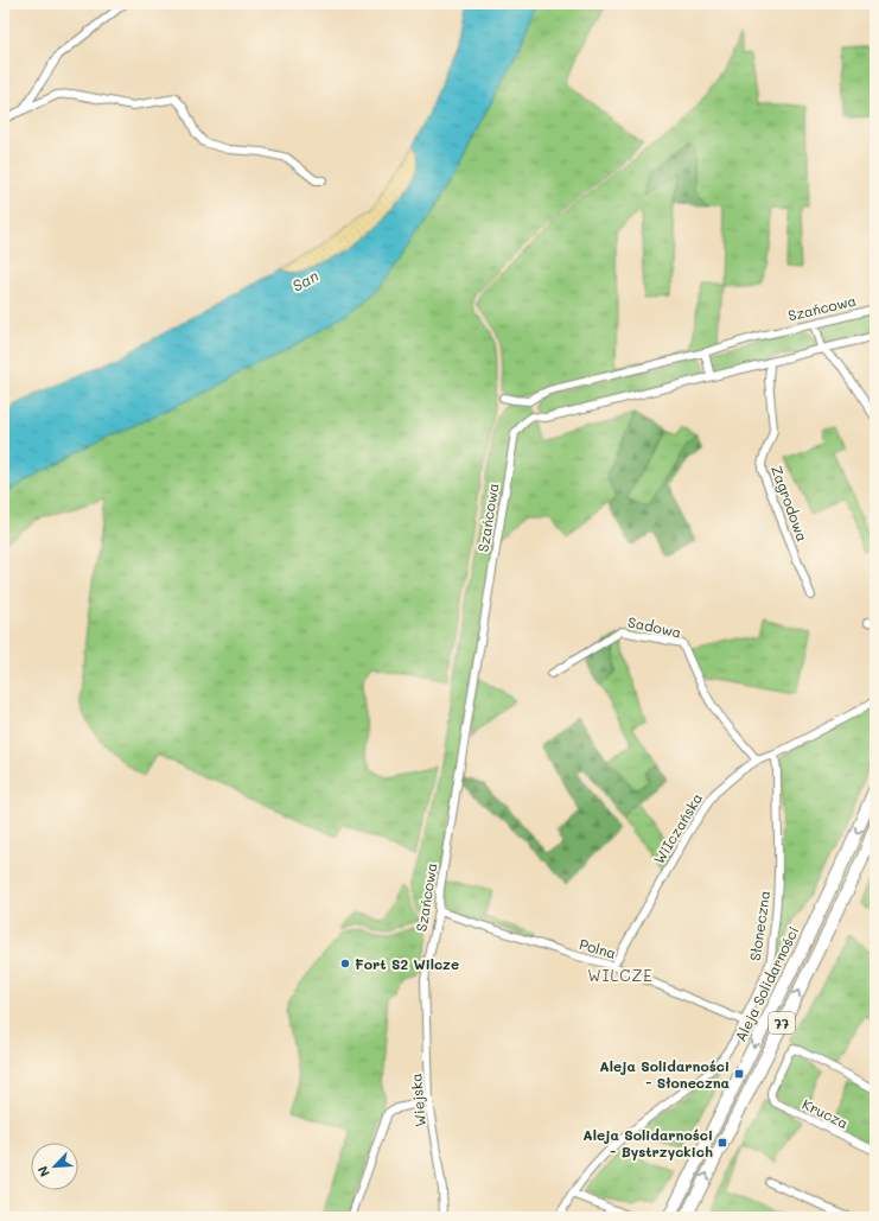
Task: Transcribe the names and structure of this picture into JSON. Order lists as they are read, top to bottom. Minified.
{"streets":{"highway":["Aleja Solidarności","77"],"street":["Szańcowa","Zagrodowa","Sadowa","WiIczańska","Słoneczna","Polna","Wiejska","Krucza"]},"crossings":[["Szańcowa","Polna"],["Szańcowa","Wiejska"],["Sadowa","WiIczańska"],["WiIczańska","Słoneczna"],["WiIczańska","Polna"],["Słoneczna","Polna"]],"districts":["WILCZE"],"water":["San"],"places":{"other":["Fort S2 Wilcze"],"transit":["Aleja Solidarności - Słoneczna","Aleja Solidarności - Bystrzyckich"]},"north":"bottom left"}
